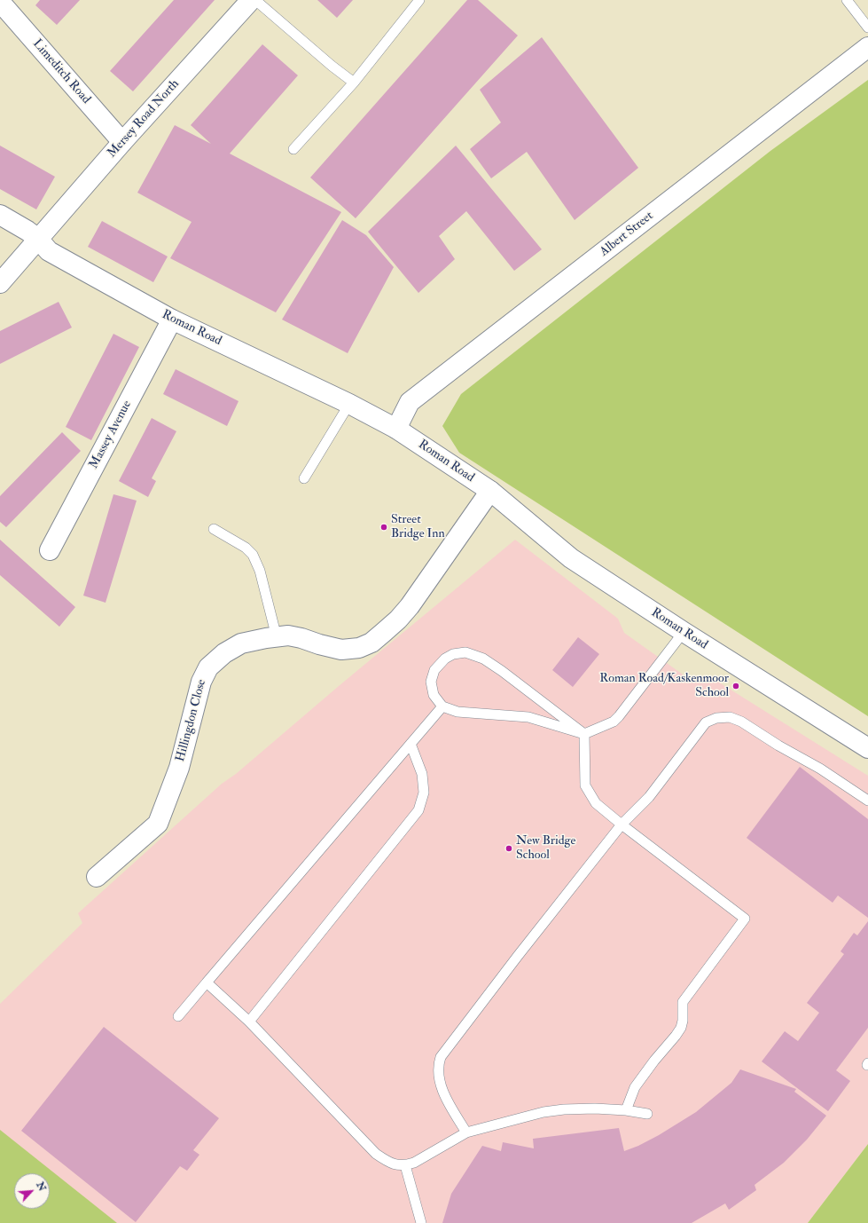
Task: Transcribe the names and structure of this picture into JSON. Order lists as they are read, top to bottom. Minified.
{"streets":{"street":["Limeditch Road","Mersey Road North","Albert Street","Roman Road","Massey Avenue","Hillingdon Close"]},"crossings":[["Limeditch Road","Mersey Road North"],["Mersey Road North","Roman Road"],["Albert Street","Roman Road"],["Roman Road","Massey Avenue"],["Roman Road","Hillingdon Close"]],"places":["Street Bridge Inn","Roman Road/Kaskenmoor School","New Bridge School"],"north":"top right"}
